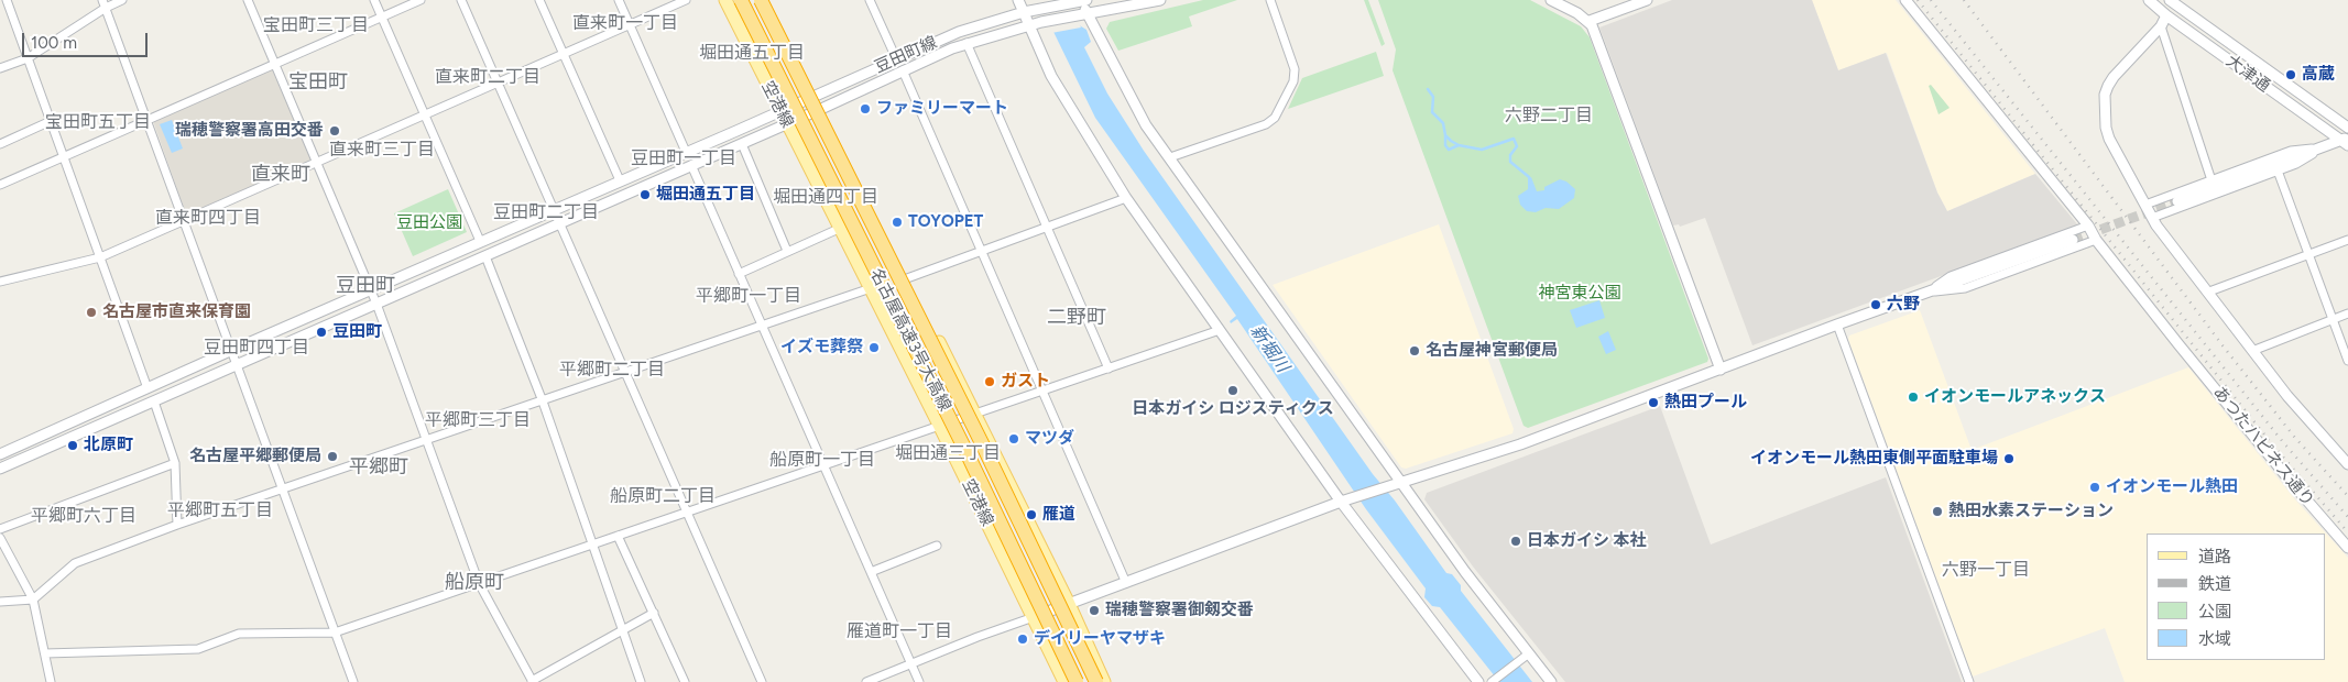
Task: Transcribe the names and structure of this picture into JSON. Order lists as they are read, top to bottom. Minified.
{"streets":{"highway":["名古屋高速3号大高線"],"main road":["空港線"],"street":["豆田町線","大津通","あつたハピネス通り"]},"crossings":[["豆田町線","空港線"]],"districts":["直来町一丁目","宝田町三丁目","堀田通五丁目","直来町二丁目","宝田町","六野二丁目","宝田町五丁目","直来町三丁目","豆田町一丁目","直来町","堀田通四丁目","豆田町二丁目","直来町四丁目","豆田町","平郷町一丁目","二野町","豆田町四丁目","平郷町二丁目","平郷町三丁目","堀田通三丁目","船原町一丁目","平郷町","船原町二丁目","平郷町五丁目","平郷町六丁目","六野一丁目","船原町","雁道町一丁目"],"water":["新堀川"],"parks":["豆田公園","神宮東公園"],"places":["高蔵","ファミリーマート","瑞穂警察署高田交番","堀田通五丁目","TOYOPET","六野","名古屋市直来保育園","豆田町","イズモ葬祭","名古屋神宮郵便局","ガスト","日本ガイシ ロジスティクス","イオンモールアネックス","熱田プール","マツダ","北原町","名古屋平郷郵便局","イオンモール熱田東側平面駐車場","イオンモール熱田","熱田水素ステーション","雁道","日本ガイシ 本社","瑞穂警察署御剱交番","デイリーヤマザキ"],"legend":["道路","鉄道","公園","水域"],"scale_bar":"100 m"}
